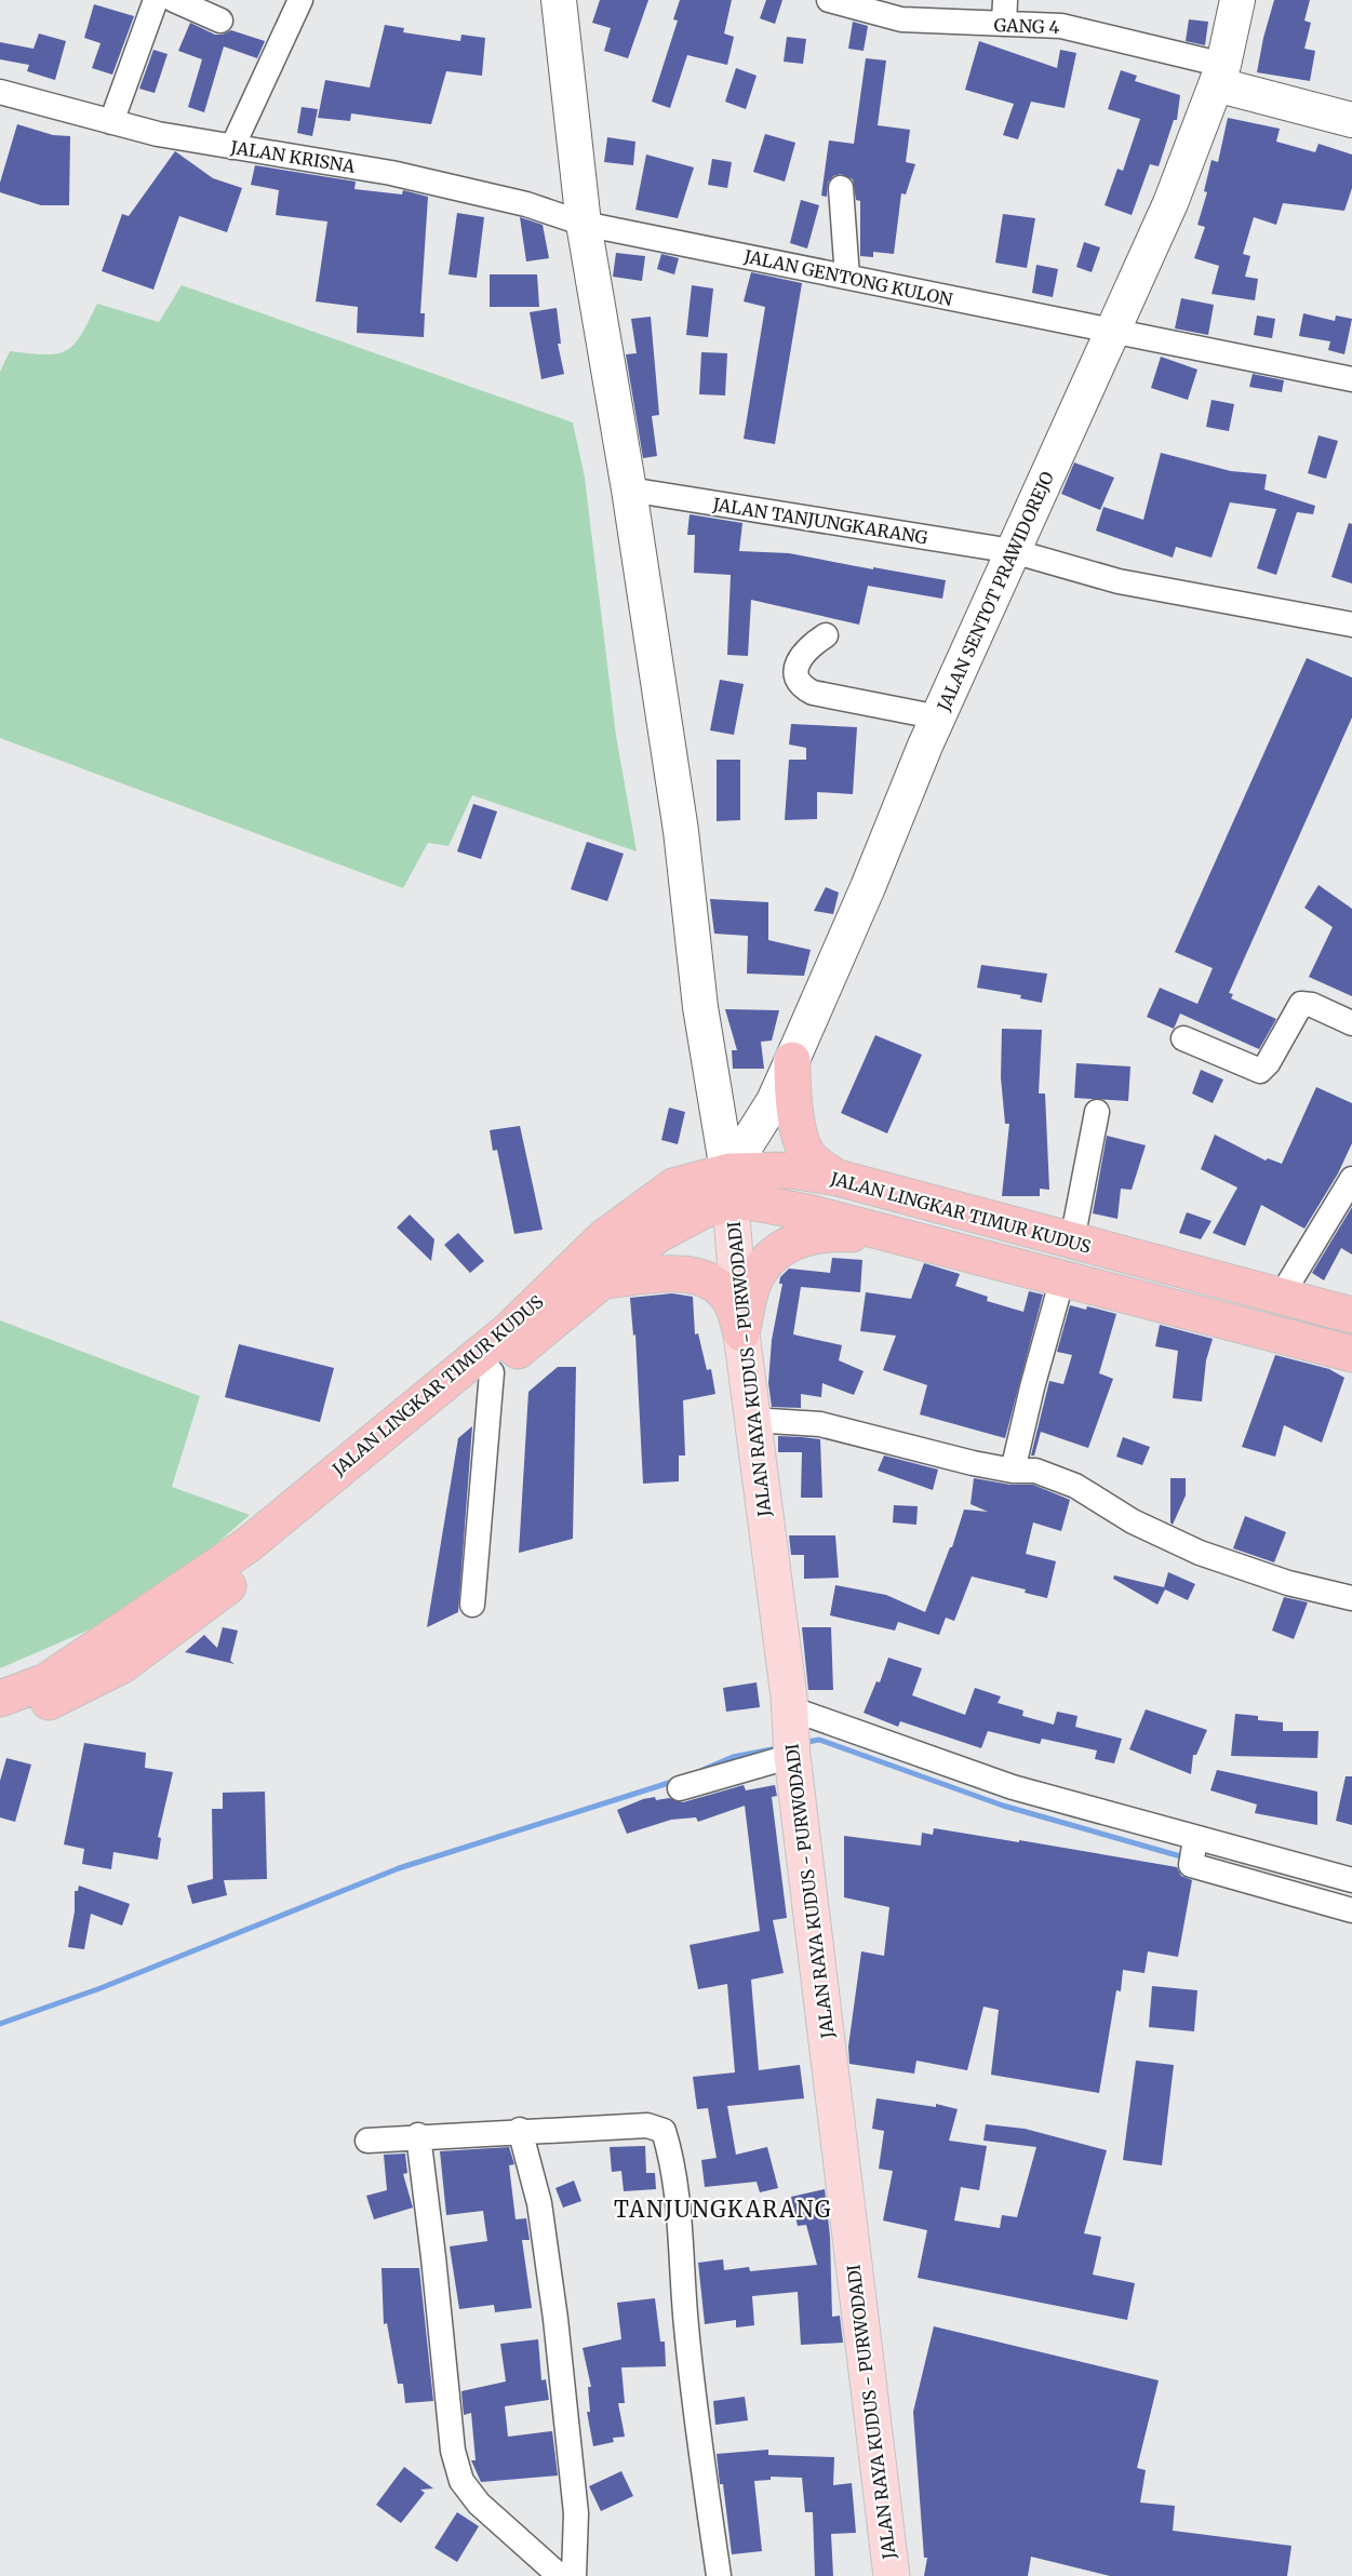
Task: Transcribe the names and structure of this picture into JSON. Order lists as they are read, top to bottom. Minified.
{"streets":{"highway":["JALAN LINGKAR TIMUR KUDUS"],"main road":["JALAN SENTOT PRAWIDOREJO","JALAN RAYA KUDUS - PURWODADI"],"street":["GANG 4","JALAN KRISNA","JALAN GENTONG KULON","JALAN TANJUNGKARANG"]},"crossings":[["GANG 4","JALAN SENTOT PRAWIDOREJO"],["JALAN KRISNA","JALAN GENTONG KULON"],["JALAN GENTONG KULON","JALAN SENTOT PRAWIDOREJO"],["JALAN TANJUNGKARANG","JALAN SENTOT PRAWIDOREJO"],["JALAN SENTOT PRAWIDOREJO","JALAN LINGKAR TIMUR KUDUS"],["JALAN SENTOT PRAWIDOREJO","JALAN RAYA KUDUS - PURWODADI"],["JALAN LINGKAR TIMUR KUDUS","JALAN RAYA KUDUS - PURWODADI"]],"districts":["TANJUNGKARANG"]}
